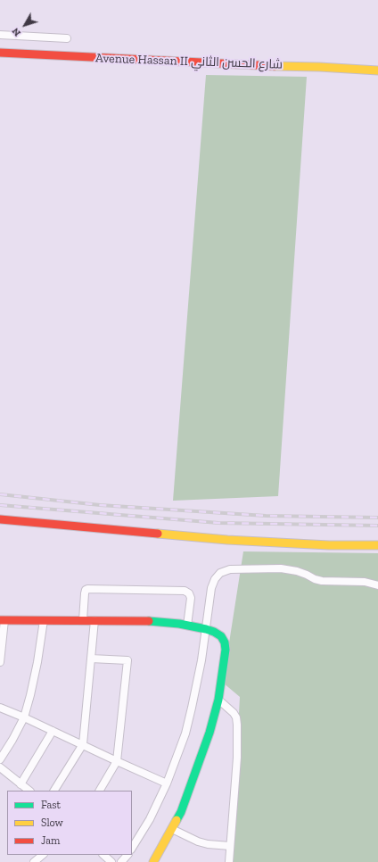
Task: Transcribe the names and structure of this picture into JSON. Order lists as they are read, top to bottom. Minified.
{"streets":{"street":["Avenue Hassan II شارع الحسن الثاني"]},"legend":["Fast","Slow","Jam"],"north":"bottom left"}
